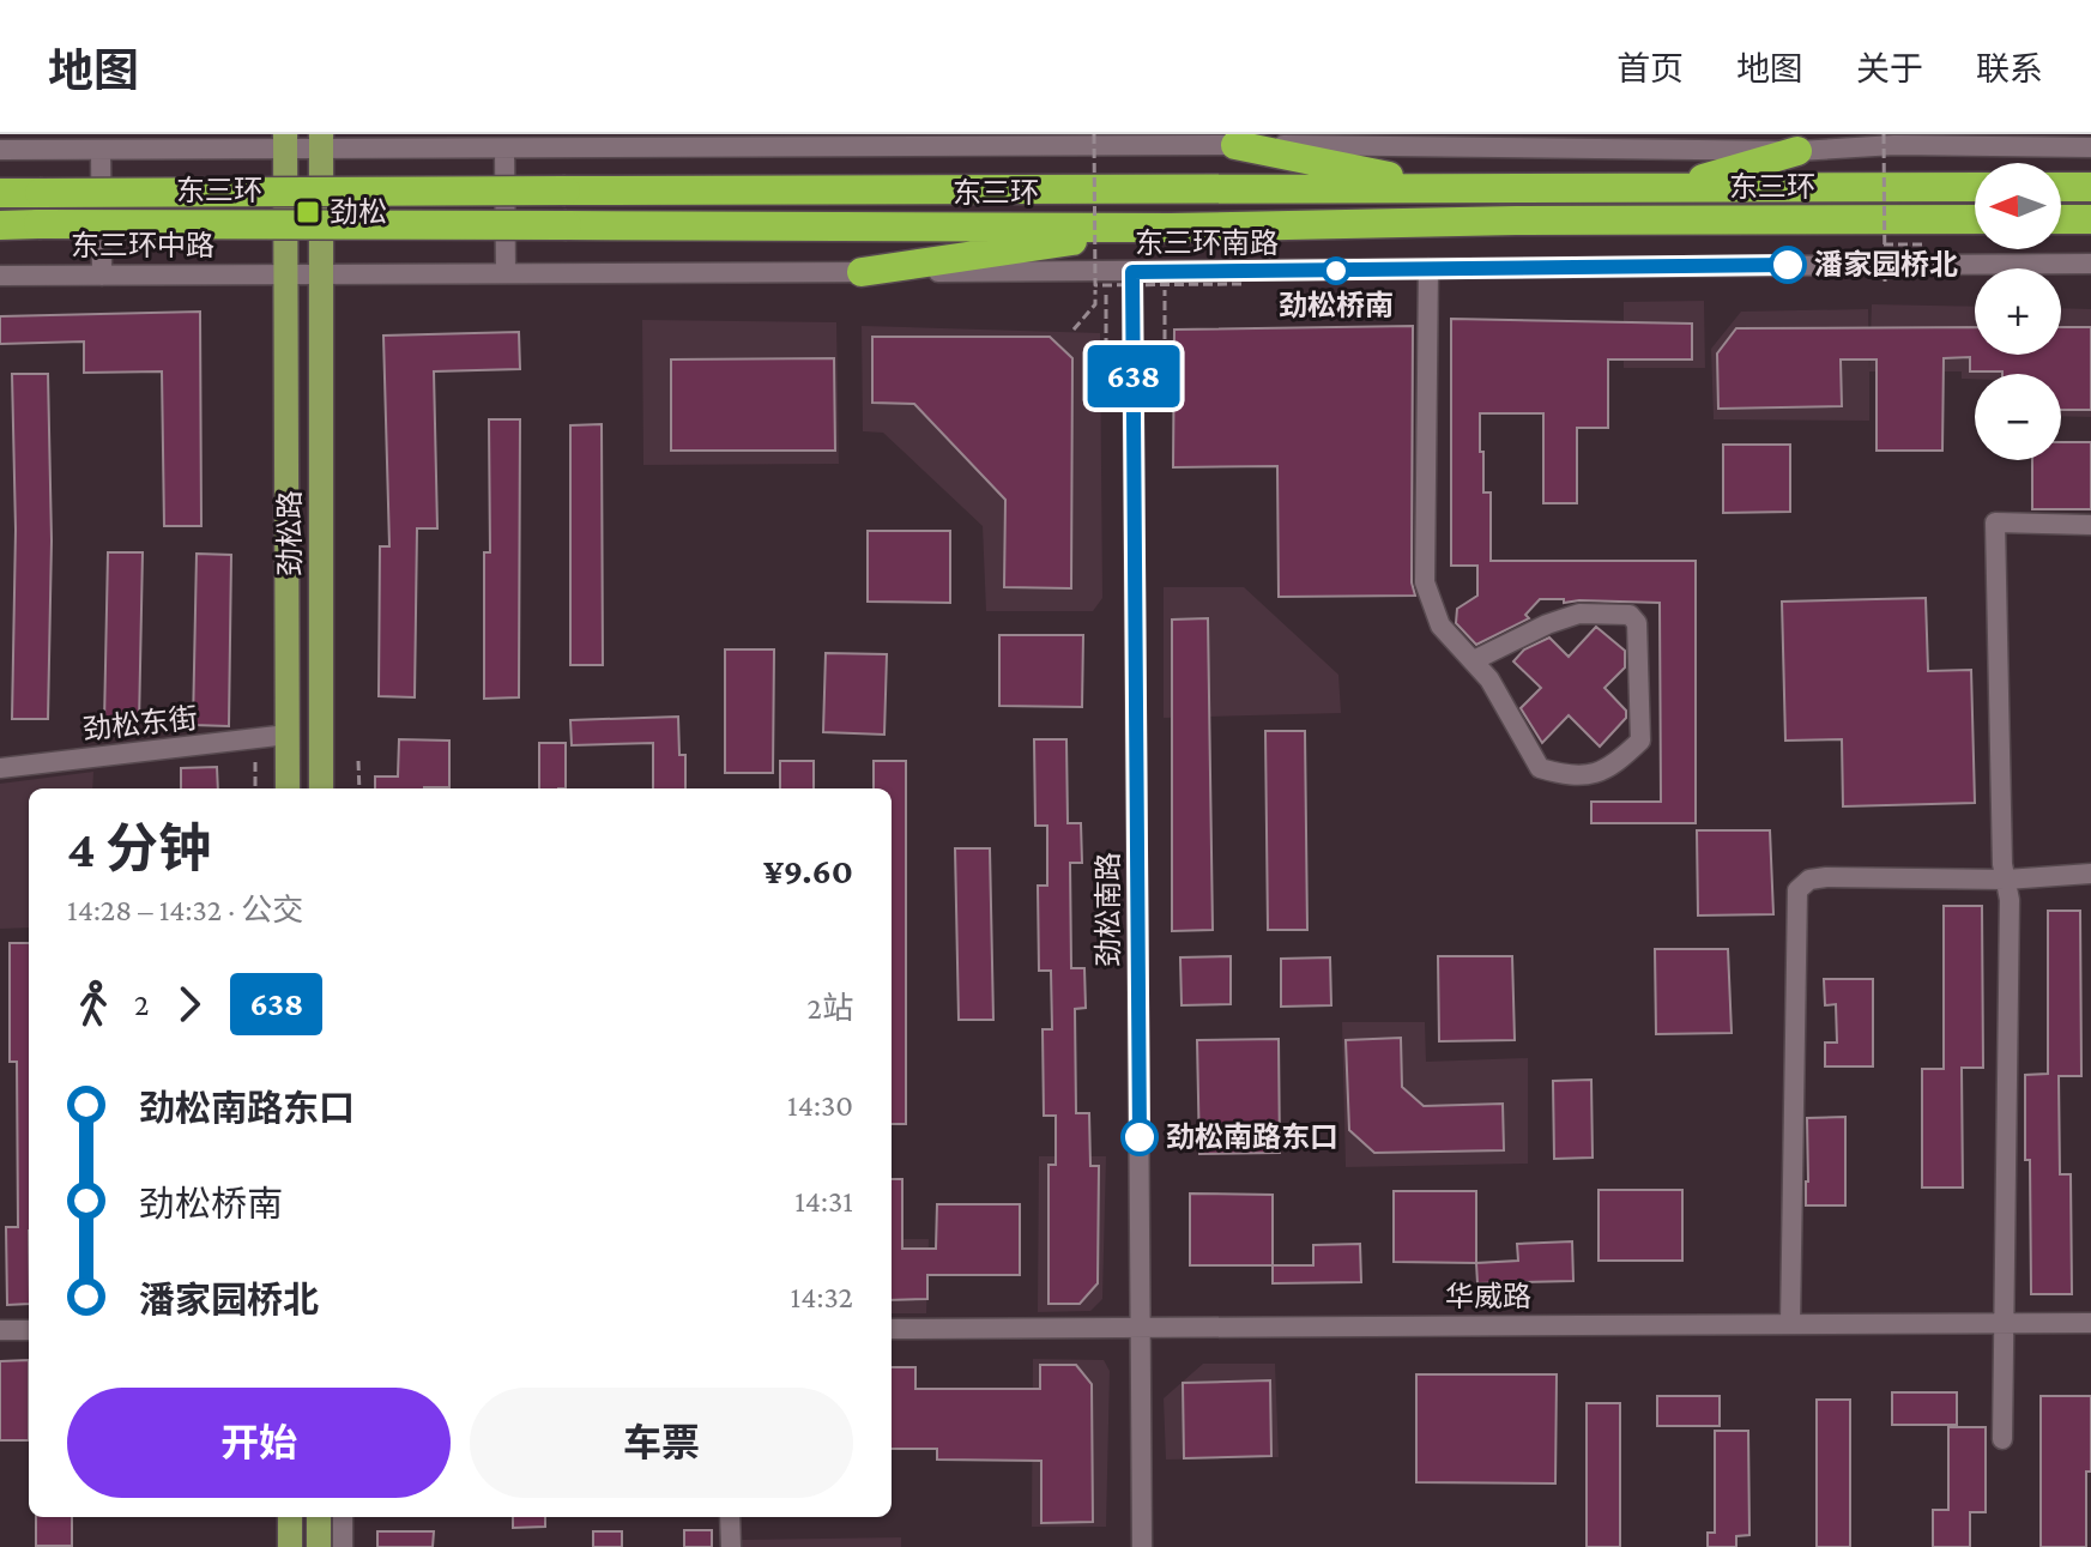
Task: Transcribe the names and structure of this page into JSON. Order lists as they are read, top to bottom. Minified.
{"streets":{"highway":["东三环"],"main road":["劲松路"],"street":["东三环南路","东三环中路","劲松东街","劲松南路","华威路"]},"crossings":[["东三环南路","东三环中路"],["东三环南路","劲松路"],["东三环南路","劲松南路"],["东三环中路","劲松路"],["劲松路","劲松东街"],["劲松南路","华威路"]],"places":{"transit":["劲松"],"other":["潘家园桥北","劲松桥南","劲松南路东口"]},"lines":["bus line 638"],"north":"left","page":{"header":"地图","nav":["首页","地图","关于","联系"],"on_map":"638","map_buttons":["+","−"],"heading":["4 分钟","14:28 – 14:32 · 公交","¥9.60"],"legs":["2","638","2站"],"list":[{"name":"劲松南路东口","value":"14:30"},{"name":"劲松桥南","value":"14:31"},{"name":"潘家园桥北","value":"14:32"}],"buttons":["开始","车票"]}}
